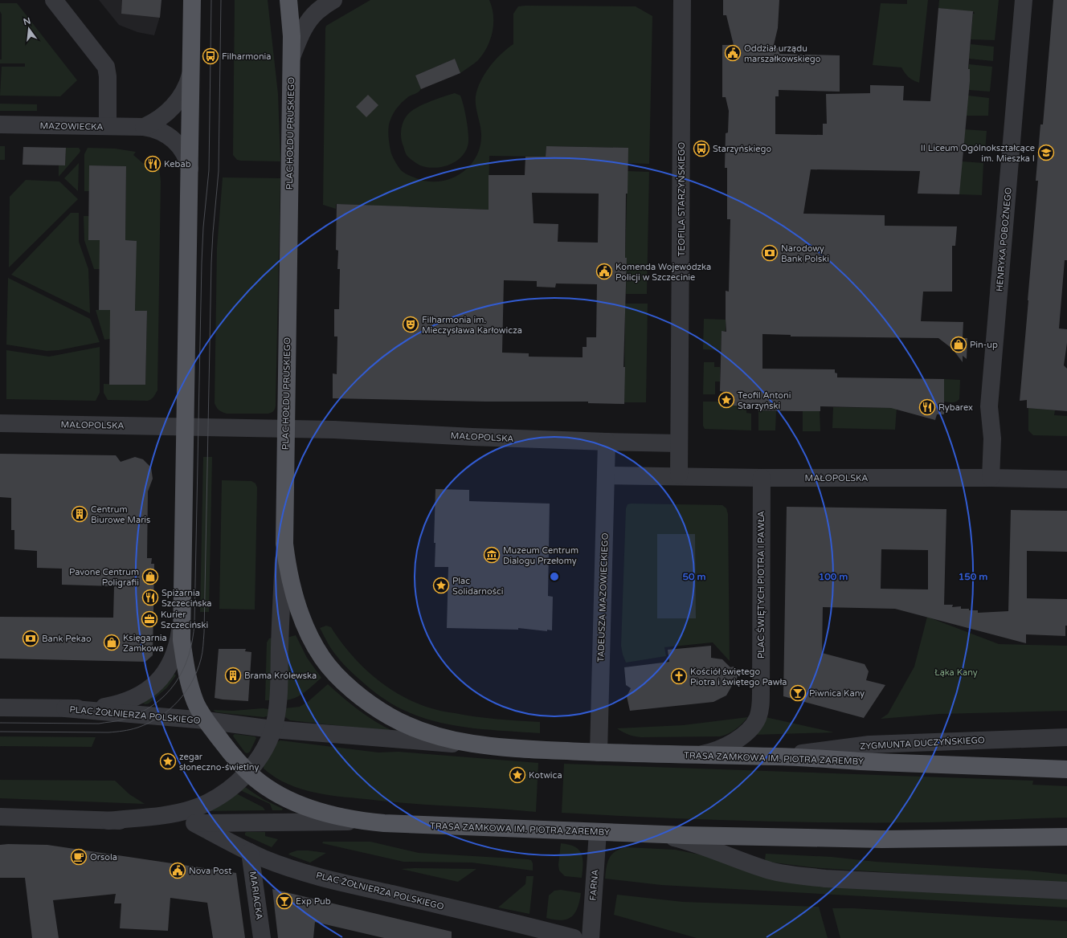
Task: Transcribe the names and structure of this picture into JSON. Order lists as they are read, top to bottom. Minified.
{"streets":{"main road":["PLAC HOŁDU PRUSKIEGO","PLAC ŻOŁNIERZA POLSKIEGO","TRASA ZAMKOWA IM. PIOTRA ZAREMBY"],"street":["MAZOWIECKA","TEOFILA STARZYŃSKIEGO","HENRYKA POBOŻNEGO","MAŁOPOLSKA","PLAC ŚWIĘTYCH PIOTRA I PAWŁA","TADEUSZA MAZOWIECKIEGO","ZYGMUNTA DUCZYŃSKIEGO","FARNA","MARIACKA"]},"crossings":[["PLAC HOŁDU PRUSKIEGO","MAŁOPOLSKA"],["PLAC HOŁDU PRUSKIEGO","PLAC ŻOŁNIERZA POLSKIEGO"],["PLAC HOŁDU PRUSKIEGO","TRASA ZAMKOWA IM. PIOTRA ZAREMBY"],["TEOFILA STARZYŃSKIEGO","MAŁOPOLSKA"],["HENRYKA POBOŻNEGO","MAŁOPOLSKA"],["MAŁOPOLSKA","PLAC ŚWIĘTYCH PIOTRA I PAWŁA"],["MAŁOPOLSKA","TADEUSZA MAZOWIECKIEGO"],["PLAC ŚWIĘTYCH PIOTRA I PAWŁA","TRASA ZAMKOWA IM. PIOTRA ZAREMBY"],["TADEUSZA MAZOWIECKIEGO","TRASA ZAMKOWA IM. PIOTRA ZAREMBY"],["PLAC ŻOŁNIERZA POLSKIEGO","TRASA ZAMKOWA IM. PIOTRA ZAREMBY"],["PLAC ŻOŁNIERZA POLSKIEGO","MARIACKA"],["ZYGMUNTA DUCZYŃSKIEGO","TRASA ZAMKOWA IM. PIOTRA ZAREMBY"],["TRASA ZAMKOWA IM. PIOTRA ZAREMBY","FARNA"]],"parks":["Łąka Kany"],"places":{"public building":["Oddział urządu marszałkowskiego","Komenda Wojewódzka Policji w Szczecinie","Nova Post"],"bus stop":["Filharmonia","Starzyńskiego"],"school or university":["II Liceum Ogólnokształcące im. Mieszka I"],"restaurant":["Kebab","Rybarex","Spiżarnia Szczecińska"],"bank":["Narodowy Bank Polski","Bank Pekao"],"theatre":["Filharmonia im. Mieczysława Karłowicza"],"shop":["Pin-up","Pavone Centrum Poligrafii","Księgarnia Zamkowa"],"place":["Teofil Antoni Starzyński","Plac Solidarności","zegar słoneczno-świetlny","Kotwica"],"building":["Centrum Biurowe Maris","Brama Królewska"],"museum":["Muzeum Centrum Dialogu Przełomy"],"office":["Kurier Szczeciński"],"church":["Kościół świętego Piotra i świętego Pawła"],"bar":["Piwnica Kany","Exp Pub"],"cafe":["Orsola"]},"north":"top","rings":["50 m","100 m","150 m"]}
